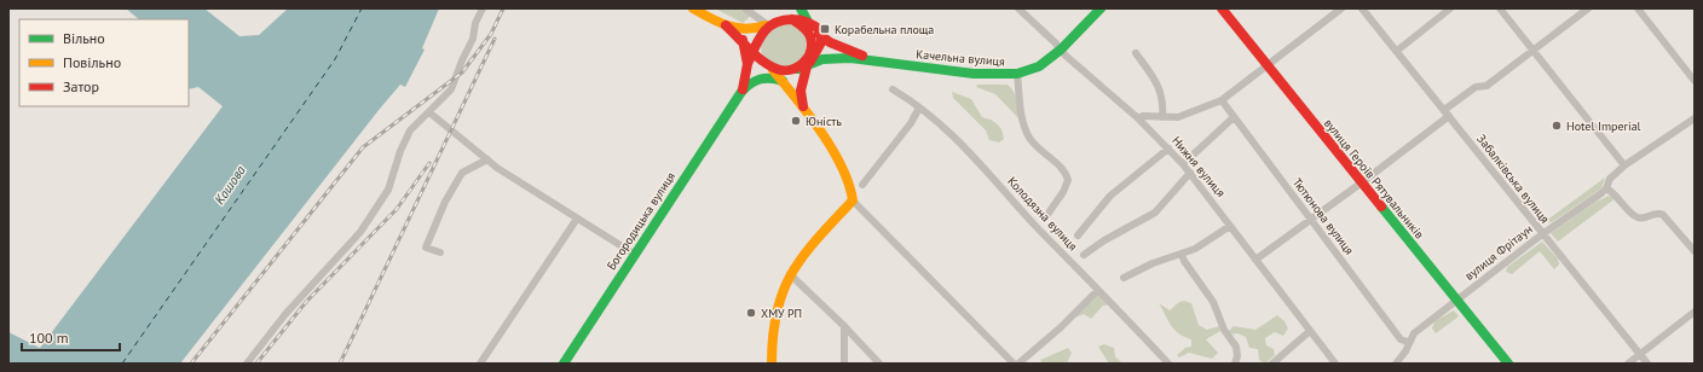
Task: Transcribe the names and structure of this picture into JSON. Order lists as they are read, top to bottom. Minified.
{"streets":{"street":["Качельна вулиця","Нижня вулиця","вулиця Героїв Рятувальників","Забалківська вулиця","Колодязна вулиця","Тютюнова вулиця","Богородицька вулиця","вулиця Фрітаун"]},"crossings":[["Качельна вулиця","Нижня вулиця"],["Качельна вулиця","Богородицька вулиця"],["вулиця Героїв Рятувальників","вулиця Фрітаун"],["Забалківська вулиця","вулиця Фрітаун"],["Тютюнова вулиця","вулиця Фрітаун"]],"water":["Кошова"],"places":{"transit":["Корабельна площа"],"other":["Юність","Hotel Imperial","ХМУ РП"]},"legend":["Вільно","Повільно","Затор"],"scale_bar":"100 m"}
